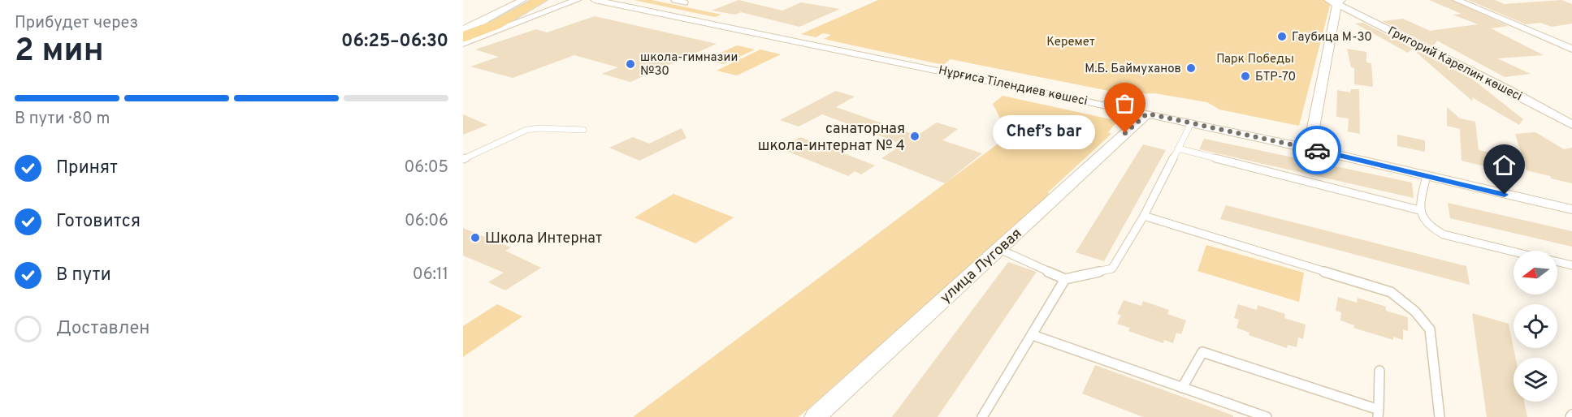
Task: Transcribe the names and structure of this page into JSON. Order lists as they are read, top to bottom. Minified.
{"streets":{"street":["Григорий Карелин көшесі","Нұрғиса Тілендиев көшесі","улица Луговая"]},"crossings":[["Нұрғиса Тілендиев көшесі","улица Луговая"]],"parks":["Керемет","Парк Победы"],"places":["Гаубица М-30","школа-гимназии №30","М.Б. Баймуханов","БТР-70","Chef’s bar","санаторная школа-интернат № 4","Школа Интернат"],"north":"left","page":{"heading":["2 мин","Прибудет через","06:25–06:30"],"bar":"В пути · 80 m","bubble":"Chef’s bar","list":[["Принят","06:05"],["Готовится","06:06"],["В пути","06:11"],"Доставлен"]}}
